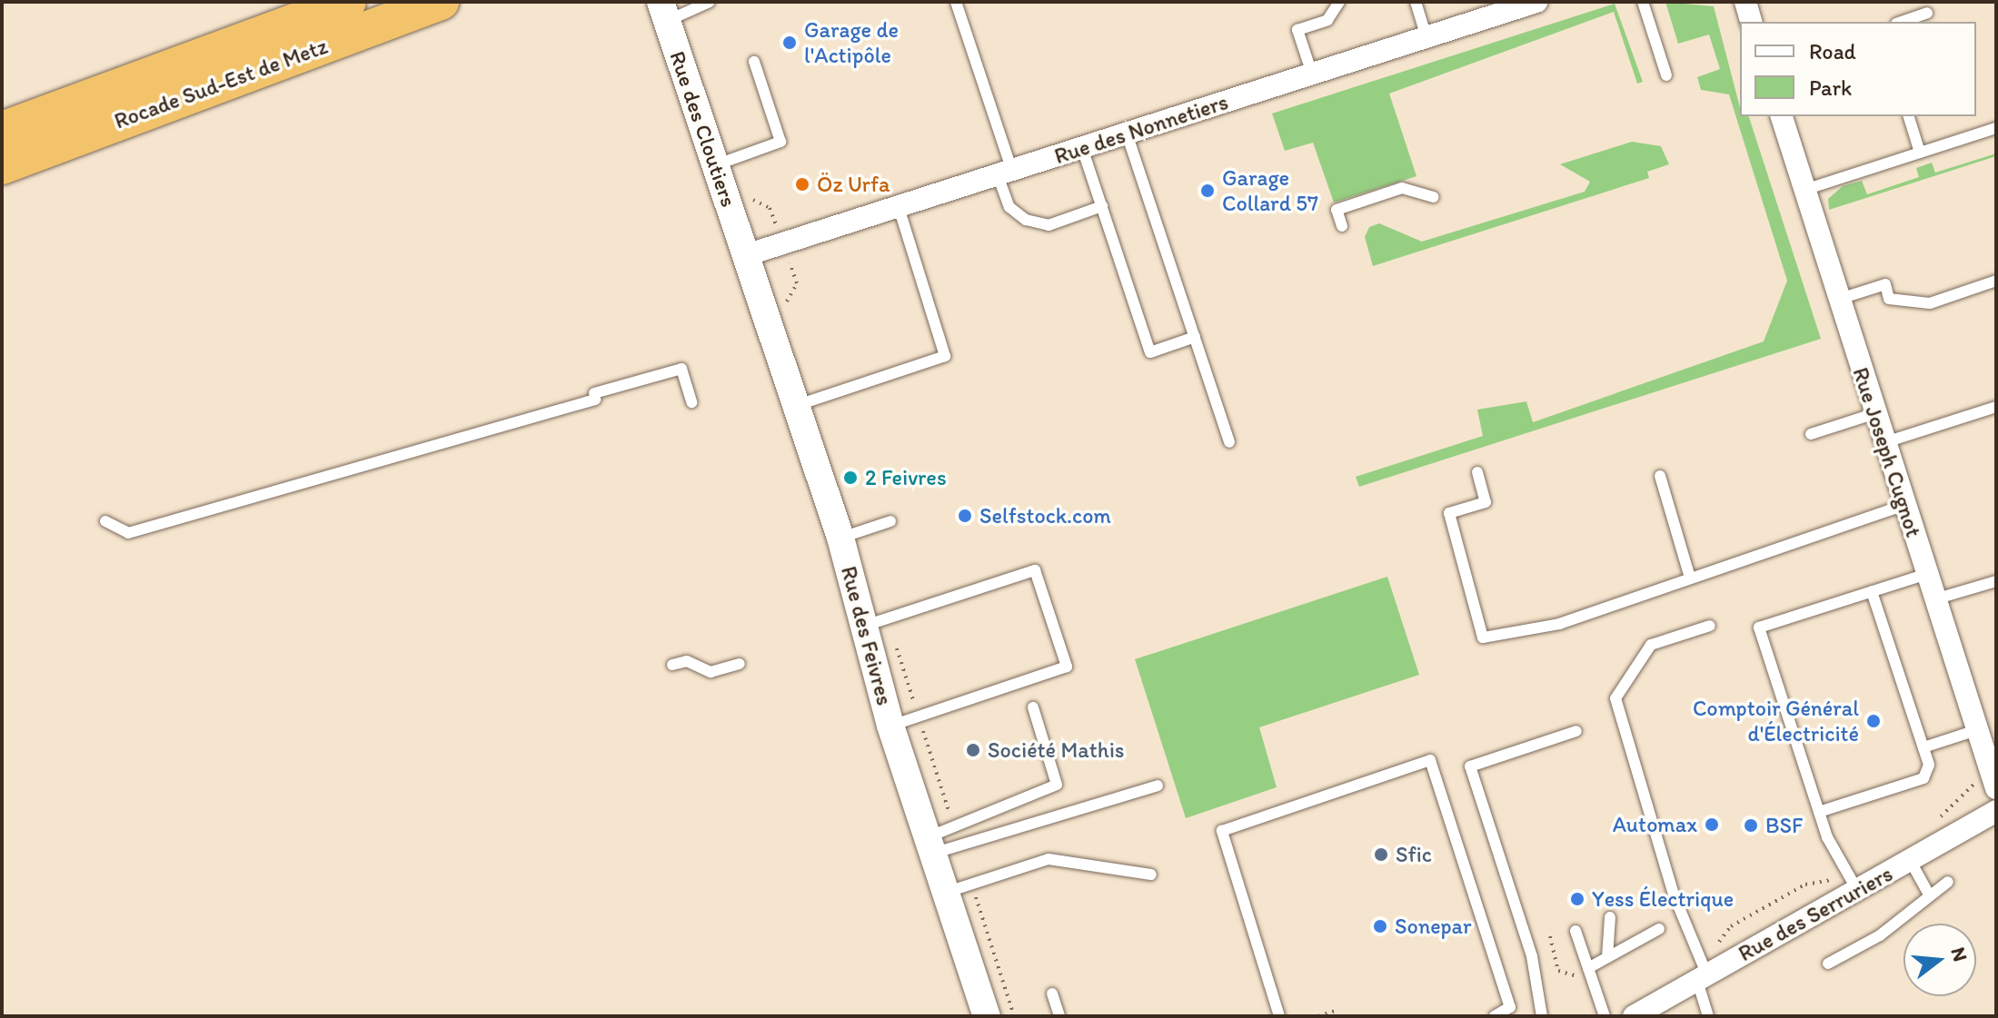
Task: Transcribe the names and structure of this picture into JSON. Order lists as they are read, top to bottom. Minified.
{"streets":{"highway":["Rocade Sud-Est de Metz"],"street":["Rue des Cloutiers","Rue des Nonnetiers","Rue Joseph Cugnot","Rue des Feivres","Rue des Serruriers"]},"crossings":[["Rue des Cloutiers","Rue des Nonnetiers"],["Rue des Cloutiers","Rue des Feivres"],["Rue des Nonnetiers","Rue des Feivres"]],"places":["Garage de l'Actipôle","Öz Urfa","Garage Collard 57","2 Feivres","Selfstock.com","Comptoir Général d'Électricité","Société Mathis","Automax","BSF","Sfic","Yess Électrique","Sonepar"],"legend":["Road","Park"],"north":"right"}
